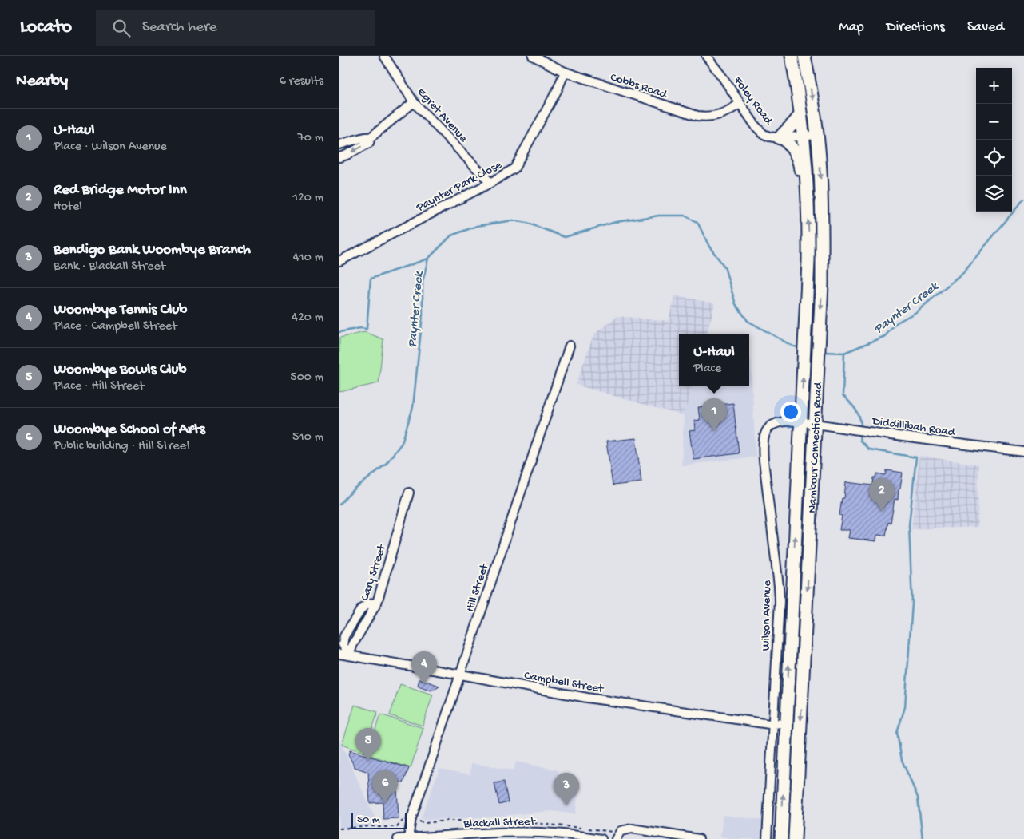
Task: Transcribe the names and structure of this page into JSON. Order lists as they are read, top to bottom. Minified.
{"streets":{"highway":["Nambour Connection Road"],"street":["Cobbs Road","Foley Road","Egret Avenue","Paynter Park Close","Diddillibah Road","Cary Street","Hill Street","Wilson Avenue","Campbell Street","Blackall Street"]},"crossings":[["Cobbs Road","Foley Road"],["Cobbs Road","Paynter Park Close"],["Foley Road","Nambour Connection Road"],["Egret Avenue","Paynter Park Close"],["Diddillibah Road","Nambour Connection Road"],["Diddillibah Road","Wilson Avenue"],["Nambour Connection Road","Wilson Avenue"],["Nambour Connection Road","Campbell Street"],["Cary Street","Campbell Street"],["Hill Street","Campbell Street"],["Hill Street","Blackall Street"],["Wilson Avenue","Campbell Street"]],"water":["Paynter Creek"],"scale_bar":"50 m","page":{"header":"Locato","search":"Search here","nav":["Map","Directions","Saved"],"heading":["Nearby","6 results"],"map_buttons":["+","−"],"list":[{"mark":"1","name":"U-Haul","note":"Place · Wilson Avenue","value":"70 m"},{"mark":"2","name":"Red Bridge Motor Inn","note":"Hotel","value":"120 m"},{"mark":"3","name":"Bendigo Bank Woombye Branch","note":"Bank · Blackall Street","value":"410 m"},{"mark":"4","name":"Woombye Tennis Club","note":"Place · Campbell Street","value":"420 m"},{"mark":"5","name":"Woombye Bowls Club","note":"Place · Hill Street","value":"500 m"},{"mark":"6","name":"Woombye School of Arts","note":"Public building · Hill Street","value":"510 m"}],"popup":["U-Haul","Place"],"pins":["1","2","4","5","6","3"],"scale":"50 m"}}
